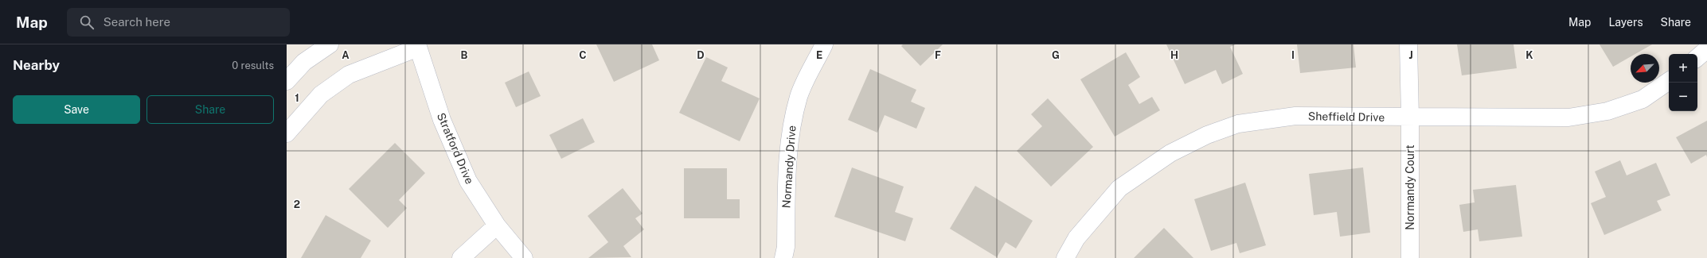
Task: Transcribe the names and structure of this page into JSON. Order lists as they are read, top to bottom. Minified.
{"streets":{"street":["Sheffield Drive","Stratford Drive","Normandy Drive","Normandy Court"]},"crossings":[["Sheffield Drive","Normandy Court"]],"north":"bottom left","page":{"header":"Map","search":"Search here","nav":["Map","Layers","Share"],"heading":["Nearby","0 results"],"map_buttons":["+","−"],"buttons":["Save","Share"]},"grid":{"columns":["A","B","C","D","E","F","G","H","I","J","K"],"rows":["1","2"]}}
